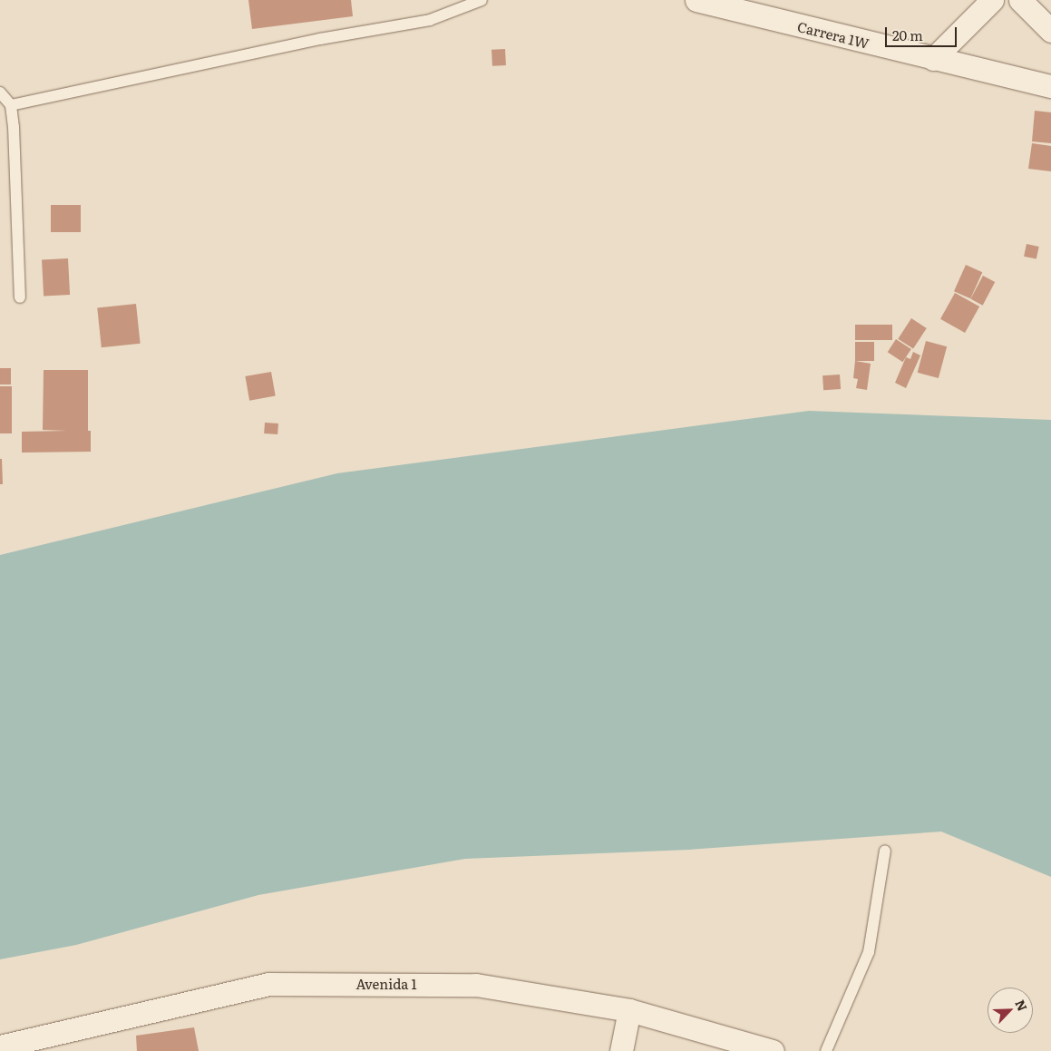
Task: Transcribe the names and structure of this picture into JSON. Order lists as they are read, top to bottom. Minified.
{"streets":{"street":["Carrera 1W","Avenida 1"]},"scale_bar":"20 m","north":"top right"}
